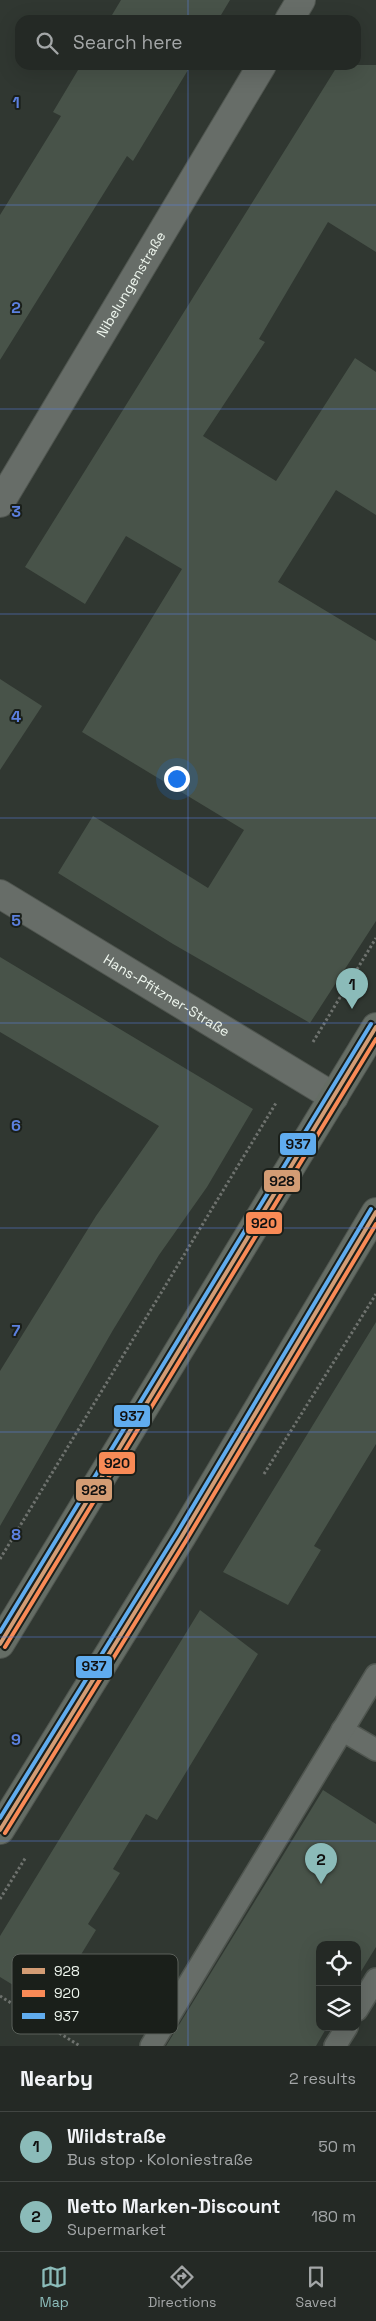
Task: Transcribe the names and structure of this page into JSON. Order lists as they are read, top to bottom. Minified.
{"streets":{"street":["Nibelungenstraße","Hans-Pfitzner-Straße"]},"lines":["transit line 937","transit line 928","transit line 920"],"legend":["928","920","937"],"page":{"search":"Search here","pins":["1","2"],"heading":["Nearby","2 results"],"list":[{"mark":"1","name":"Wildstraße","note":"Bus stop · Koloniestraße","value":"50 m"},{"mark":"2","name":"Netto Marken-Discount","note":"Supermarket","value":"180 m"}],"nav":["Map","Directions","Saved"]},"grid":{"rows":["1","2","3","4","5","6","7","8","9"]}}
